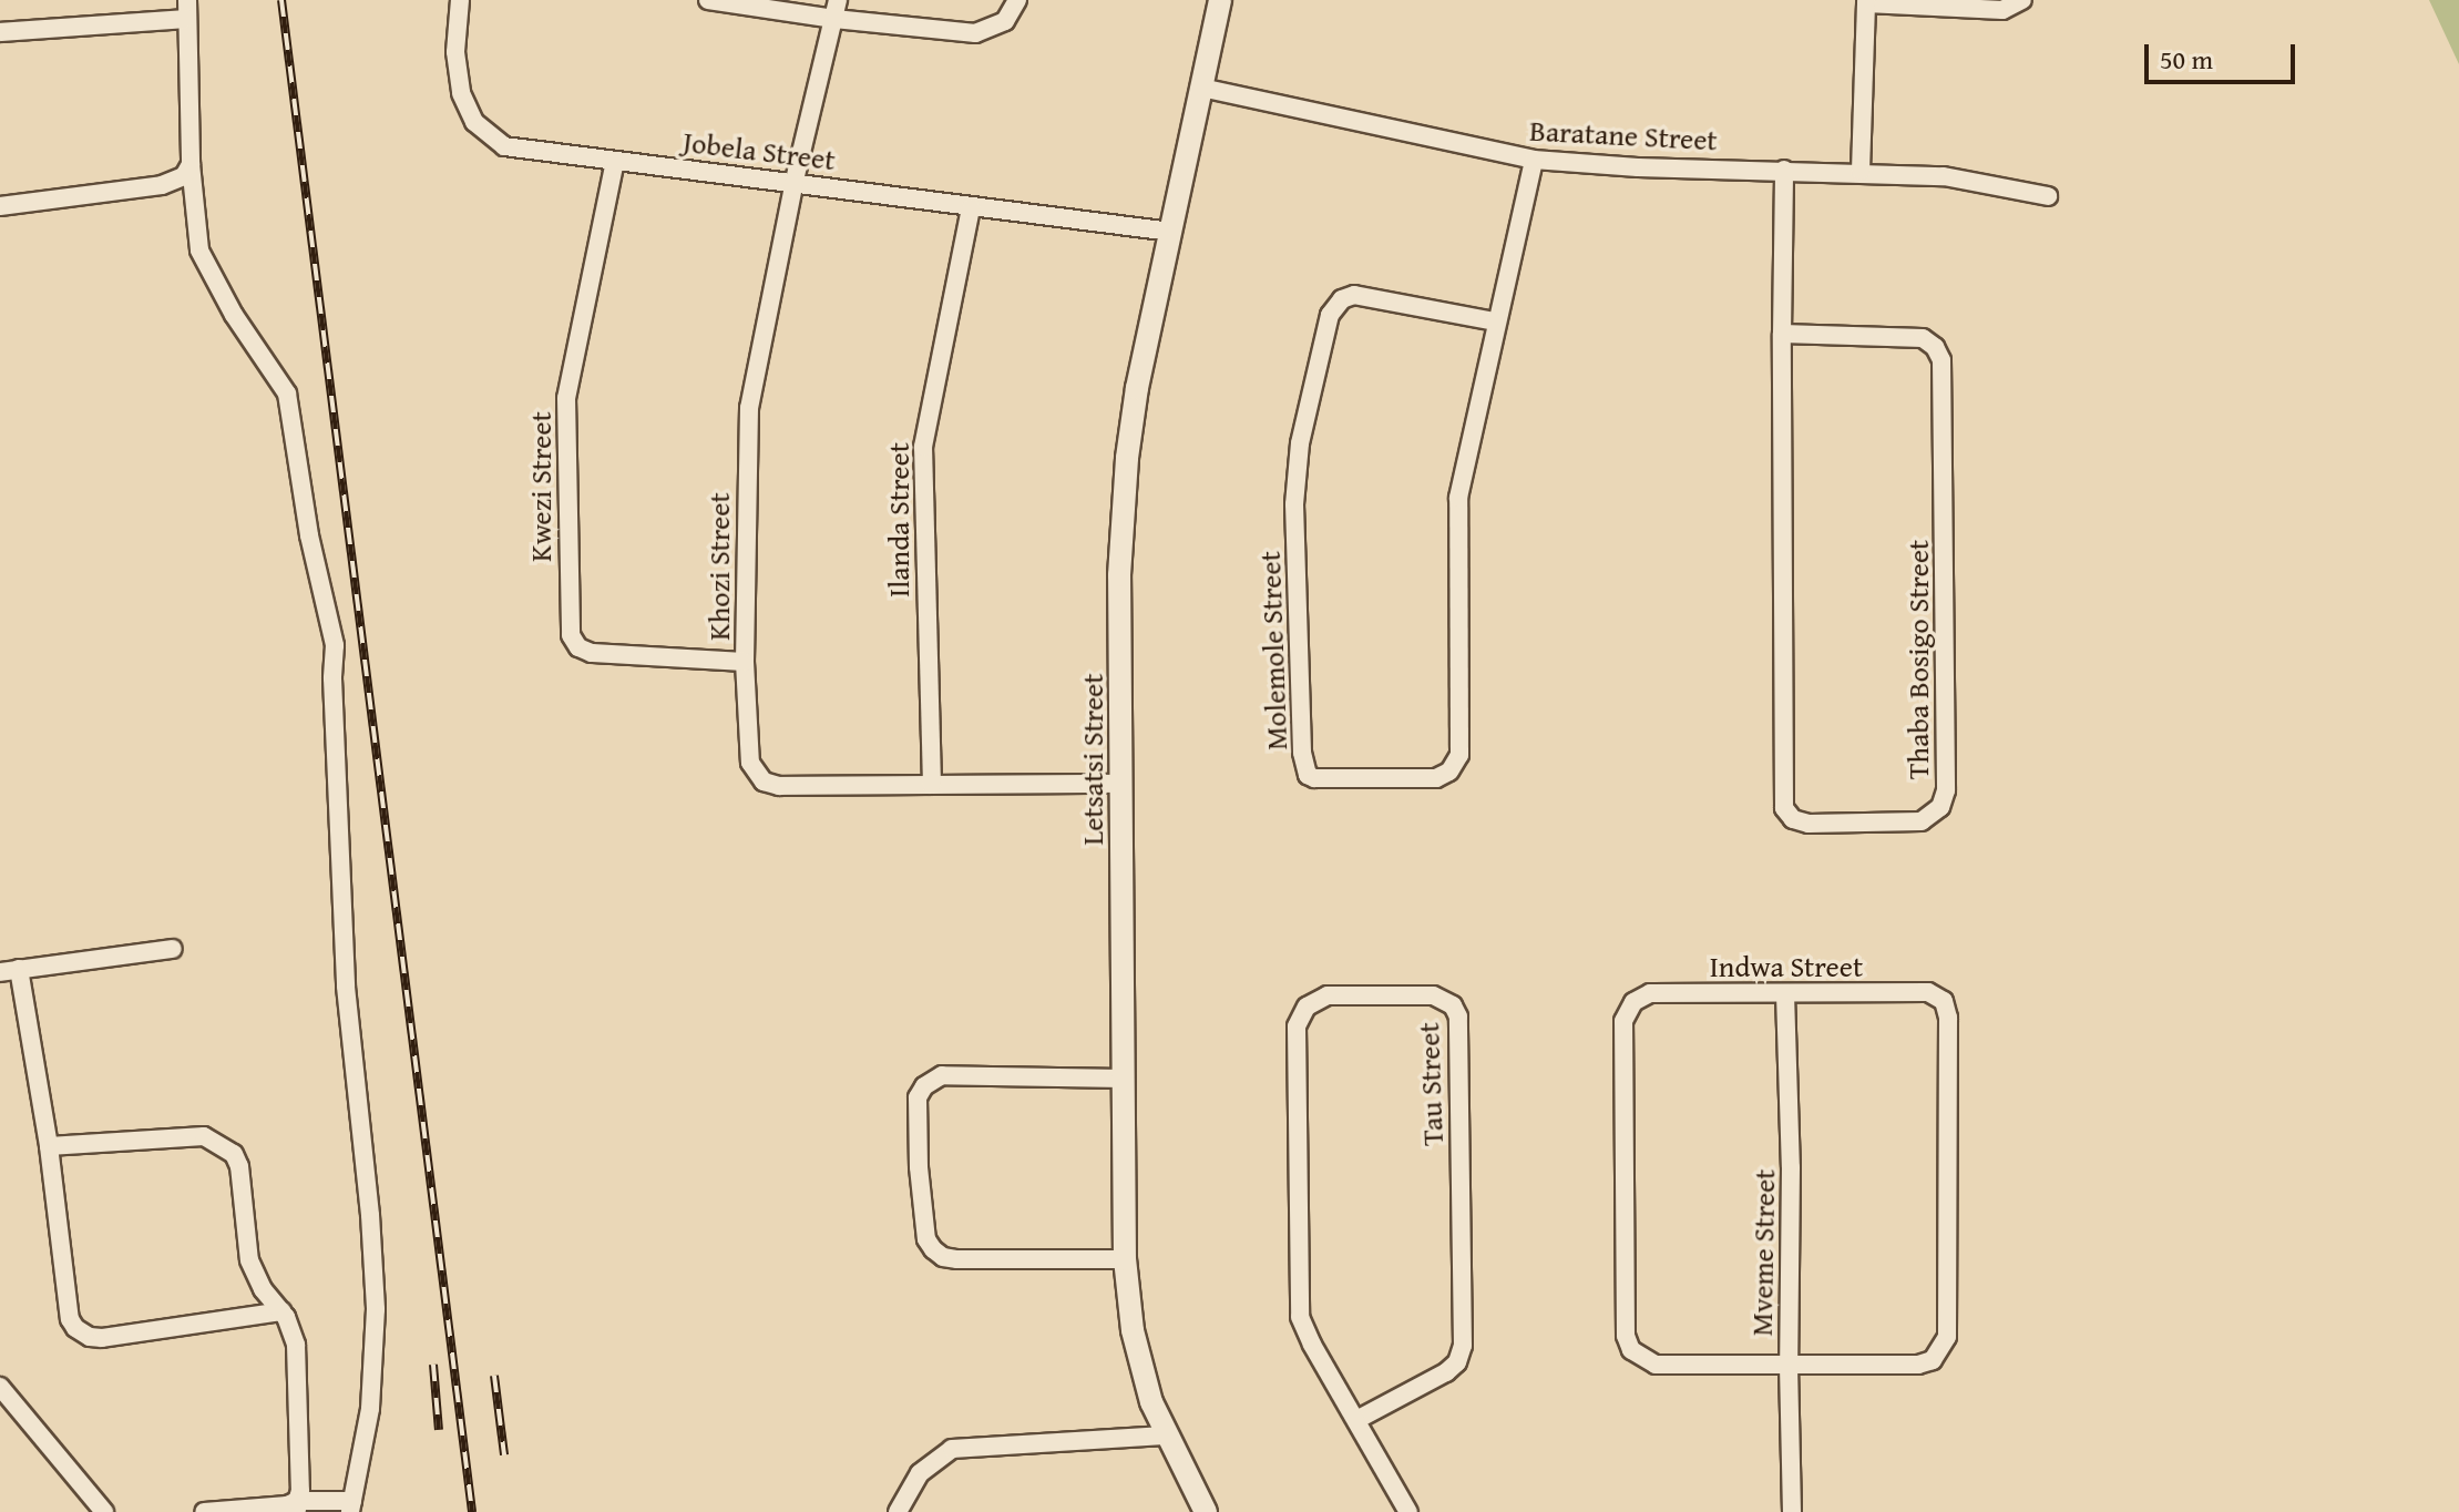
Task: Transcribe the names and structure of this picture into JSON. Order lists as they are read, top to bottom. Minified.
{"streets":{"street":["Baratane Street","Jobela Street","Kwezi Street","Ilanda Street","Khozi Street","Molemole Street","Thaba Bosigo Street","Letsatsi Street","Indwa Street","Tau Street","Mveme Street"]},"crossings":[["Baratane Street","Molemole Street"],["Baratane Street","Thaba Bosigo Street"],["Baratane Street","Letsatsi Street"],["Jobela Street","Kwezi Street"],["Jobela Street","Ilanda Street"],["Jobela Street","Khozi Street"],["Jobela Street","Letsatsi Street"],["Kwezi Street","Khozi Street"],["Ilanda Street","Khozi Street"],["Khozi Street","Letsatsi Street"],["Indwa Street","Mveme Street"]],"scale_bar":"50 m"}
